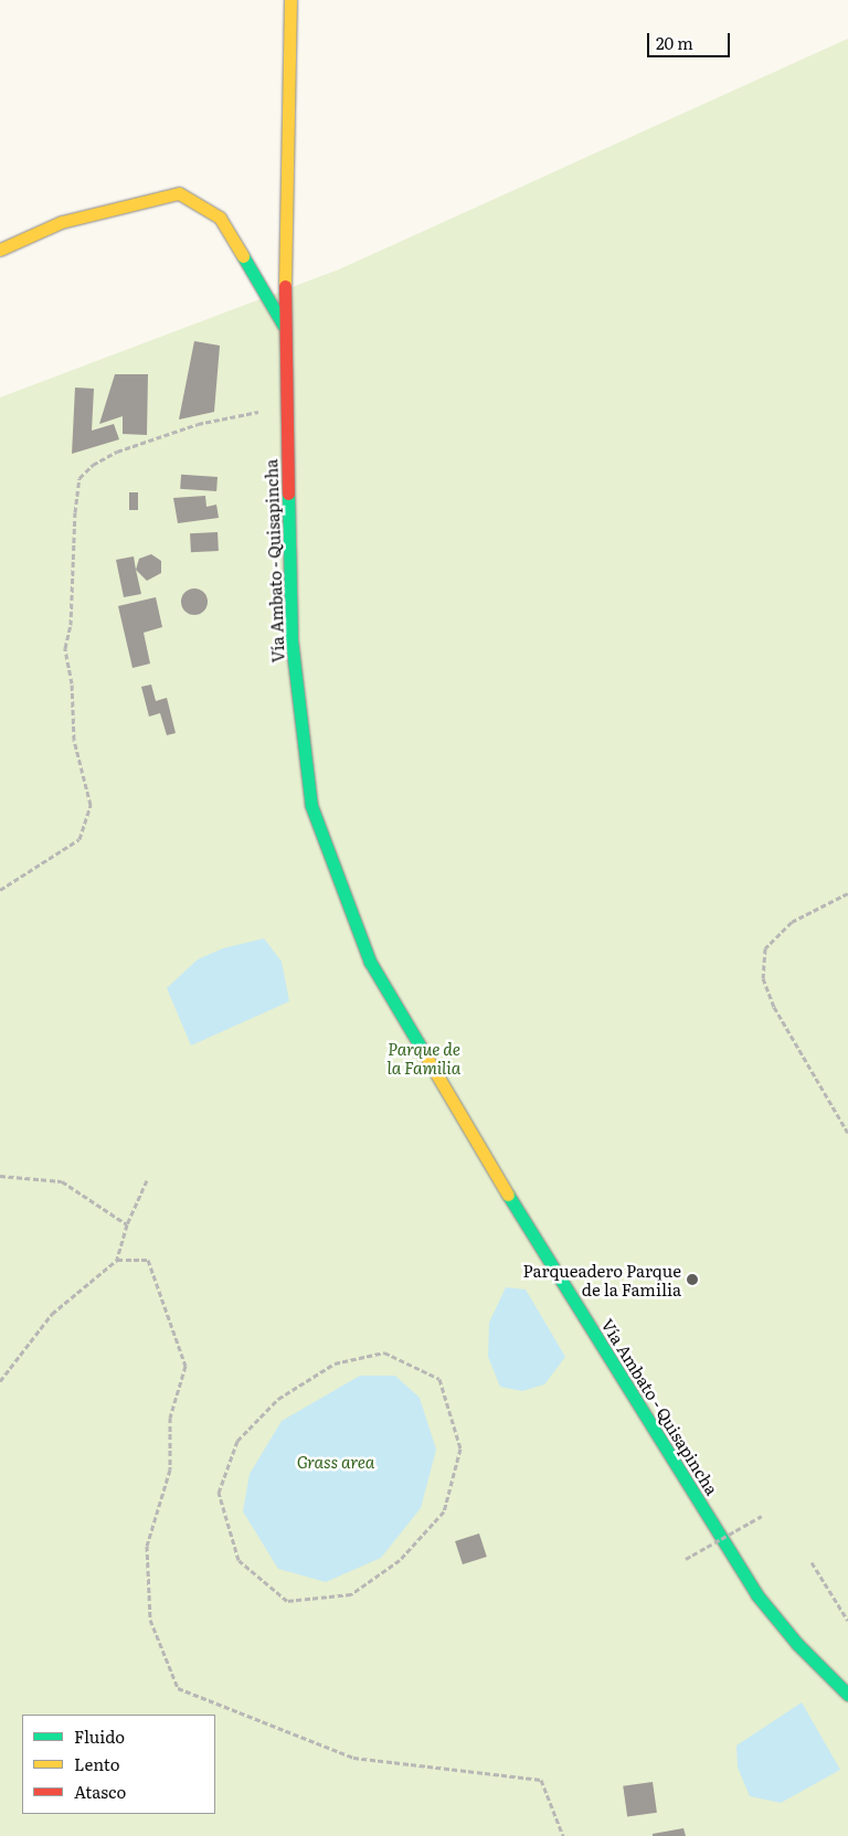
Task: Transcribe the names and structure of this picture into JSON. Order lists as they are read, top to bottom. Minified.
{"streets":{"street":["Vía Ambato - Quisapincha"]},"parks":["Parque de la Familia","Grass area"],"places":["Parqueadero Parque de la Familia"],"legend":["Fluido","Lento","Atasco"],"scale_bar":"20 m"}
